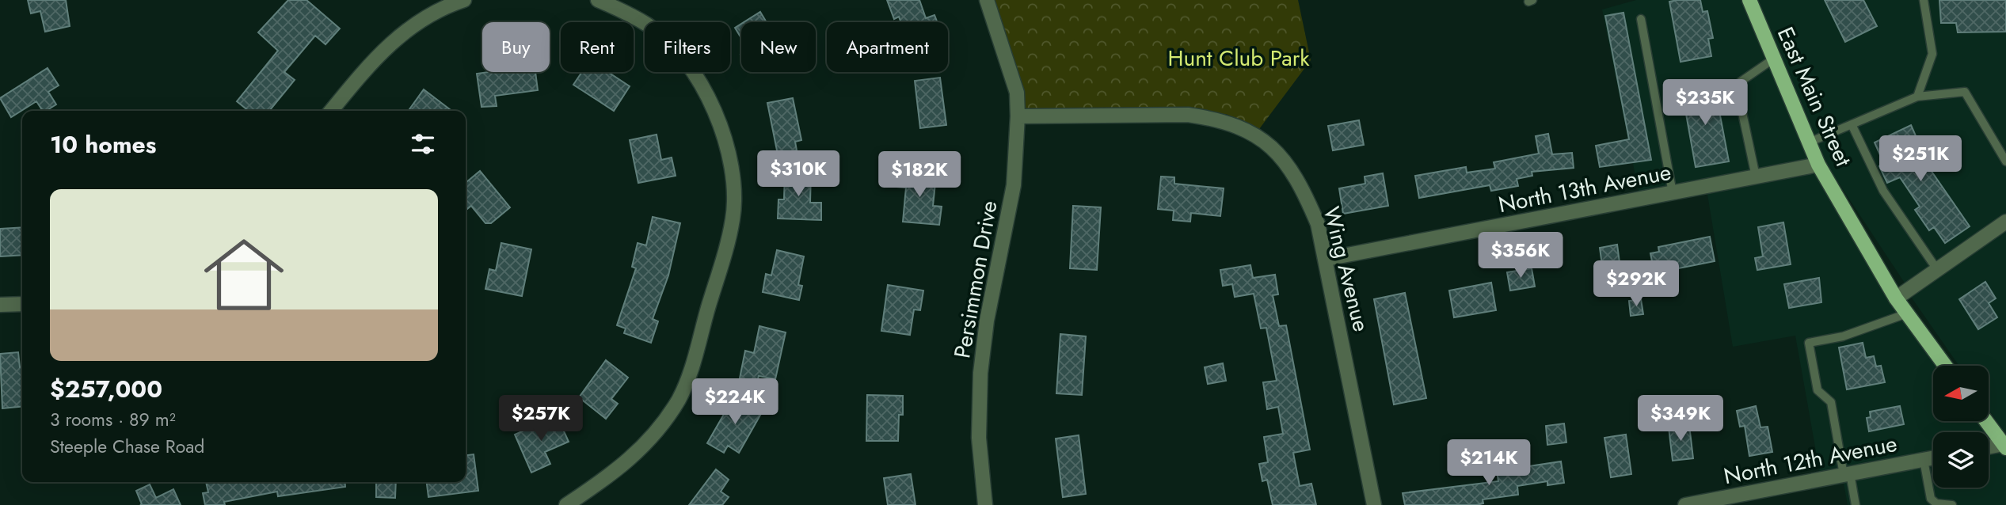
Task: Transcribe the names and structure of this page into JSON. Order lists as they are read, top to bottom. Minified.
{"streets":{"main road":["East Main Street"],"street":["North 13th Avenue","Wing Avenue","Persimmon Drive","North 12th Avenue"]},"crossings":[["East Main Street","North 13th Avenue"],["North 13th Avenue","Wing Avenue"],["Wing Avenue","Persimmon Drive"]],"parks":["Hunt Club Park"],"north":"left","page":{"chip":["Buy","Rent","Filters","New","Apartment"],"price":["$235K","$251K","$310K","$182K","$356K","$292K","$224K","$257K","$349K","$214K"],"heading":"10 homes","list":[{"name":"$257,000","note":"3 rooms · 89 m² · Steeple Chase Road"}]}}
